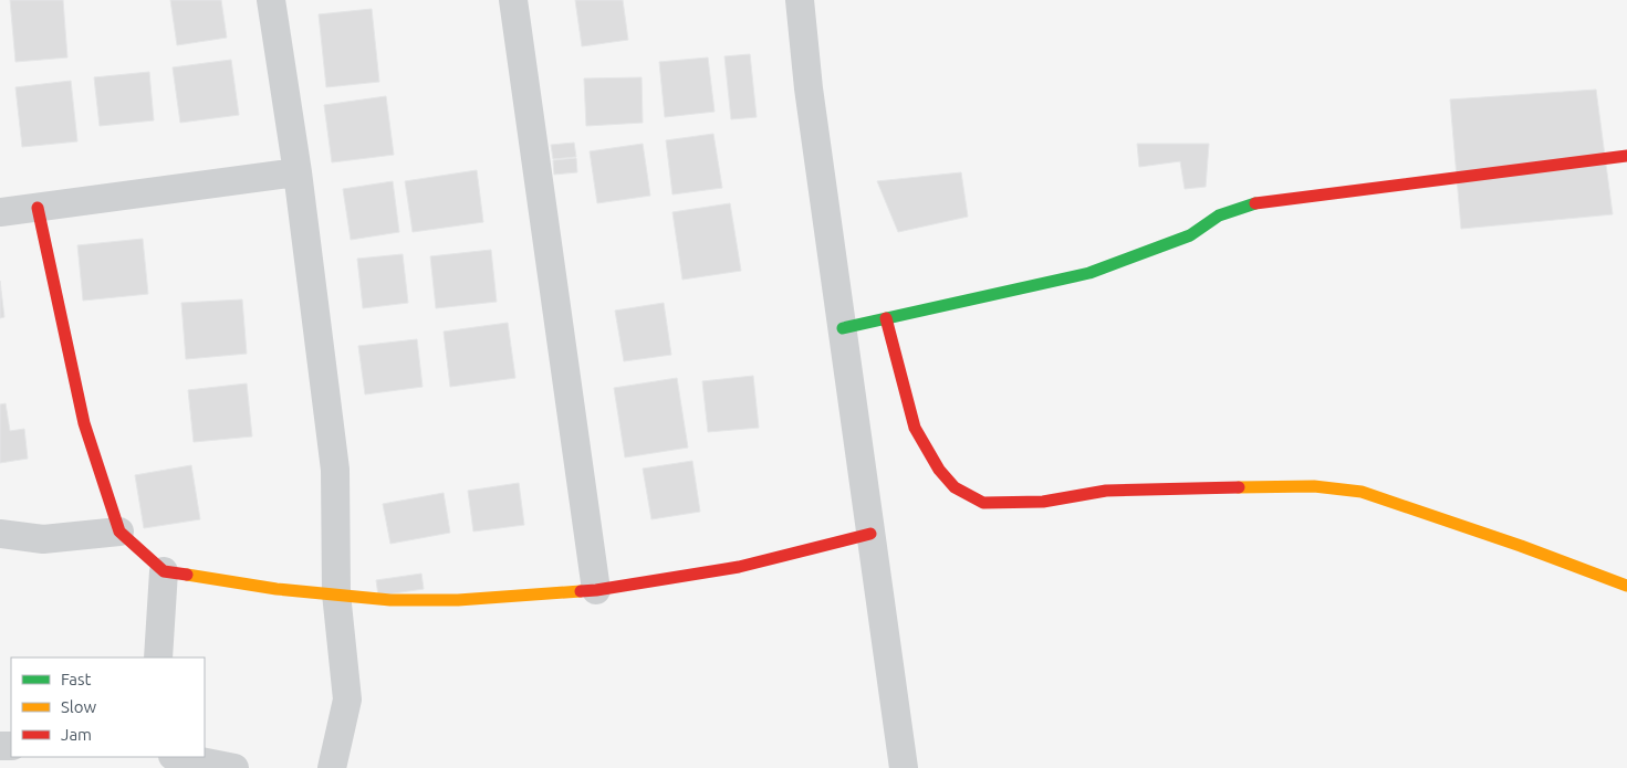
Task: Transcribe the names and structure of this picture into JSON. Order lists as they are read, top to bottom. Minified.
{"legend":["Fast","Slow","Jam"]}
